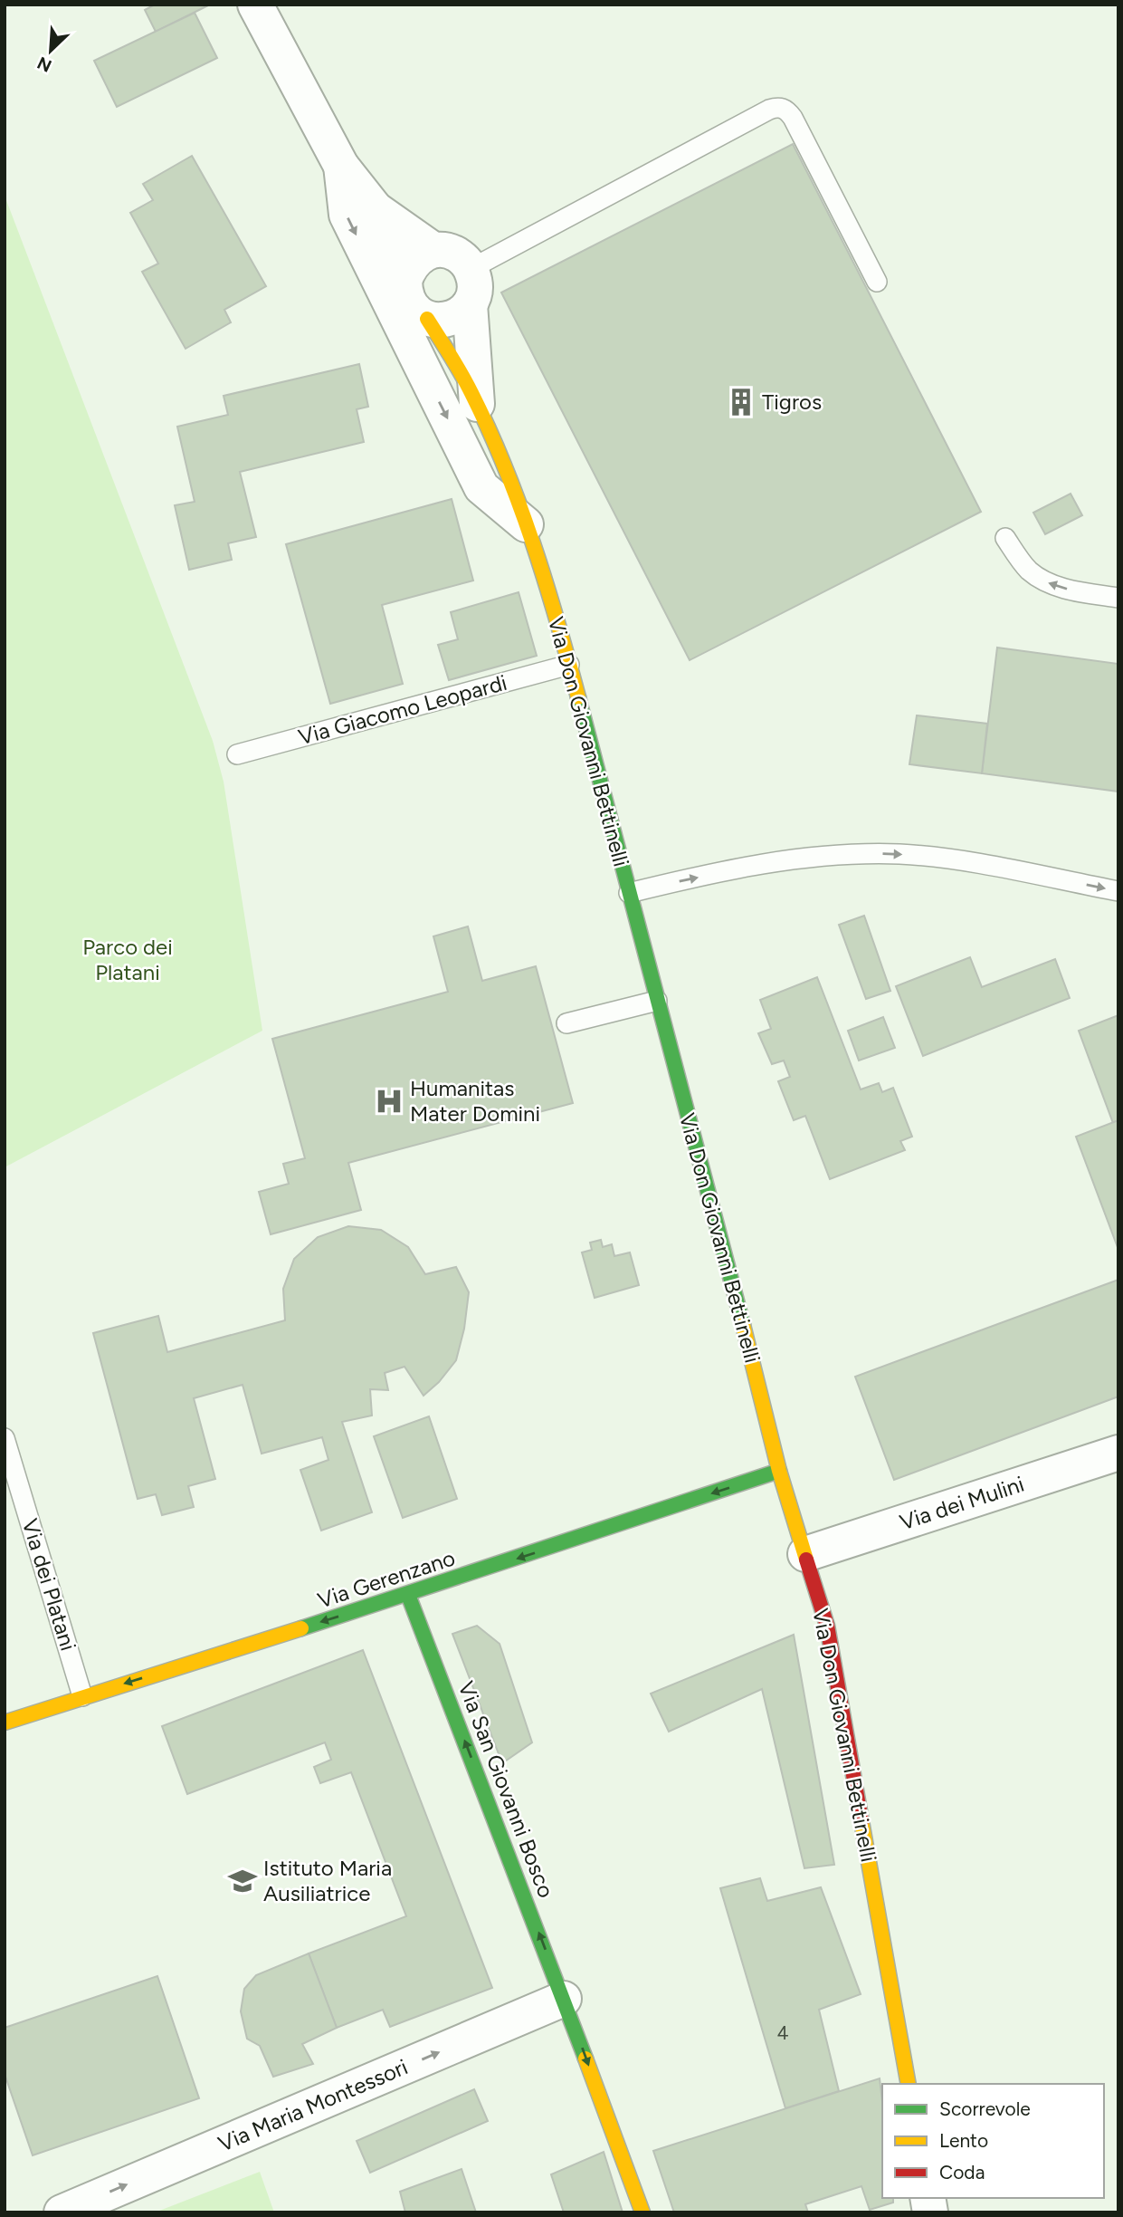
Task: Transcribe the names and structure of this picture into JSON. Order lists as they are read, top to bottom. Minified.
{"streets":{"street":["Via Don Giovanni Bettinelli","Via dei Mulini","Via Gerenzano","Via San Giovanni Bosco","Via Maria Montessori"],"lane":["Via Giacomo Leopardi","Via dei Platani"]},"crossings":[["Via Giacomo Leopardi","Via Don Giovanni Bettinelli"],["Via Don Giovanni Bettinelli","Via dei Mulini"],["Via Don Giovanni Bettinelli","Via Gerenzano"],["Via Gerenzano","Via dei Platani"],["Via Gerenzano","Via San Giovanni Bosco"],["Via San Giovanni Bosco","Via Maria Montessori"]],"one_way":["Via Gerenzano","Via Maria Montessori"],"parks":["Parco dei Platani"],"places":{"building":["Tigros"],"hospital":["Humanitas Mater Domini"],"school or university":["Istituto Maria Ausiliatrice"]},"house_numbers":["4"],"legend":["Scorrevole","Lento","Coda"],"north":"bottom left"}
